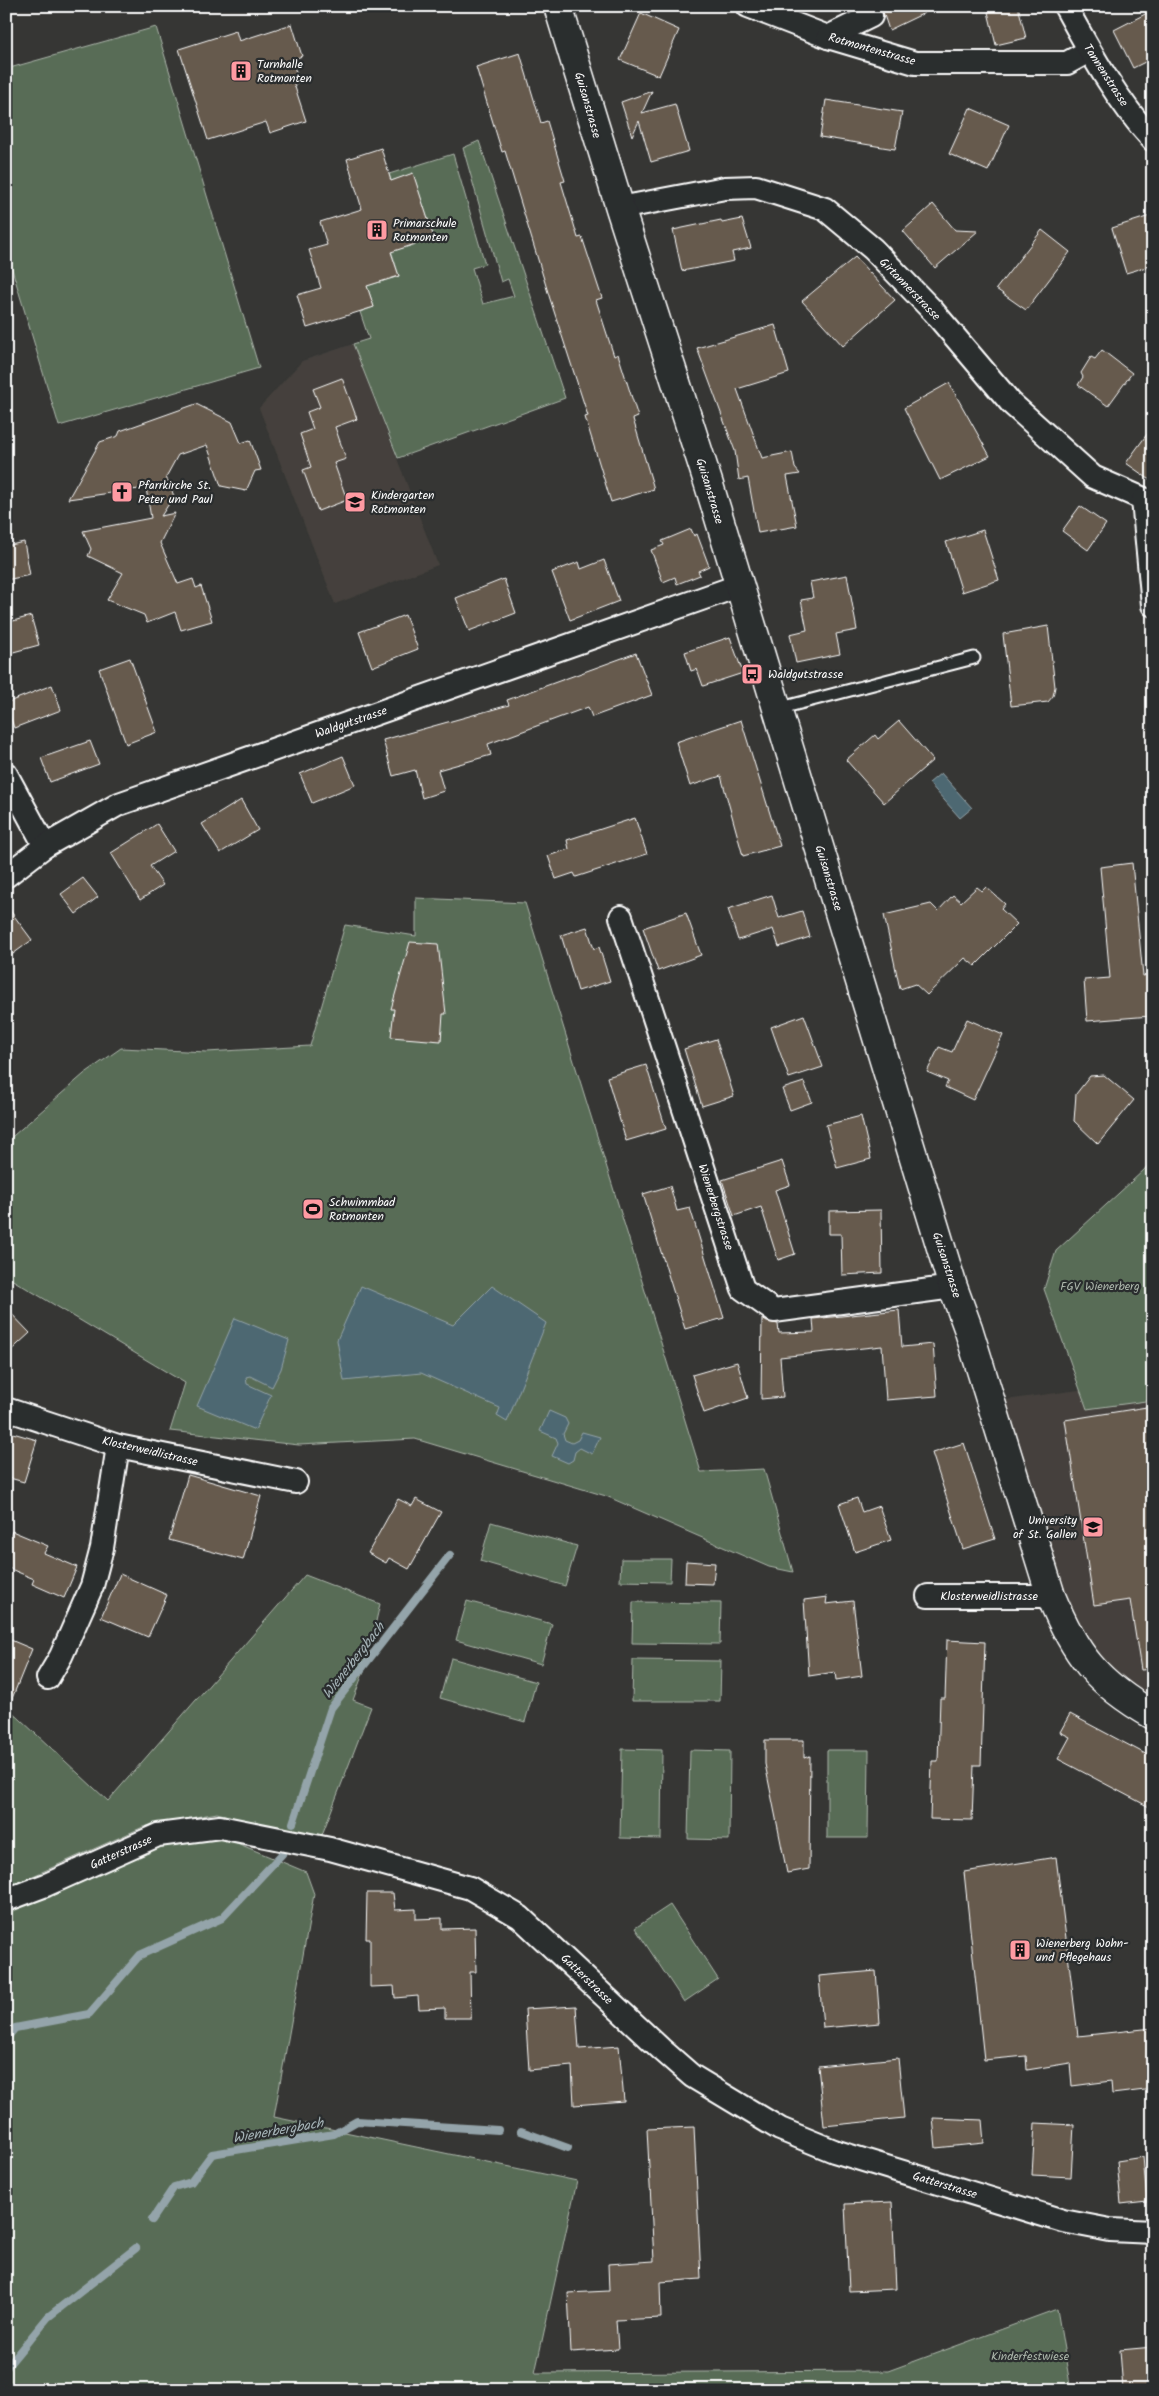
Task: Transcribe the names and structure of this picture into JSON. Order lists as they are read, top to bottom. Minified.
{"streets":{"street":["Rotmontenstrasse","Tannenstrasse","Guisanstrasse","Girtannerstrasse","Waldgutstrasse","Wienerbergstrasse","Klosterweidlistrasse","Gatterstrasse"]},"crossings":[["Rotmontenstrasse","Tannenstrasse"],["Guisanstrasse","Girtannerstrasse"],["Guisanstrasse","Waldgutstrasse"],["Guisanstrasse","Wienerbergstrasse"],["Guisanstrasse","Klosterweidlistrasse"]],"water":["Wienerbergbach"],"parks":["FGV Wienerberg","Kinderfestwiese"],"places":{"building":["Turnhalle Rotmonten","Primarschule Rotmonten","Wienerberg Wohn- und Pflegehaus"],"church":["Pfarrkirche St. Peter und Paul"],"school or university":["Kindergarten Rotmonten","University of St. Gallen"],"bus stop":["Waldgutstrasse"],"sports":["Schwimmbad Rotmonten"]}}
